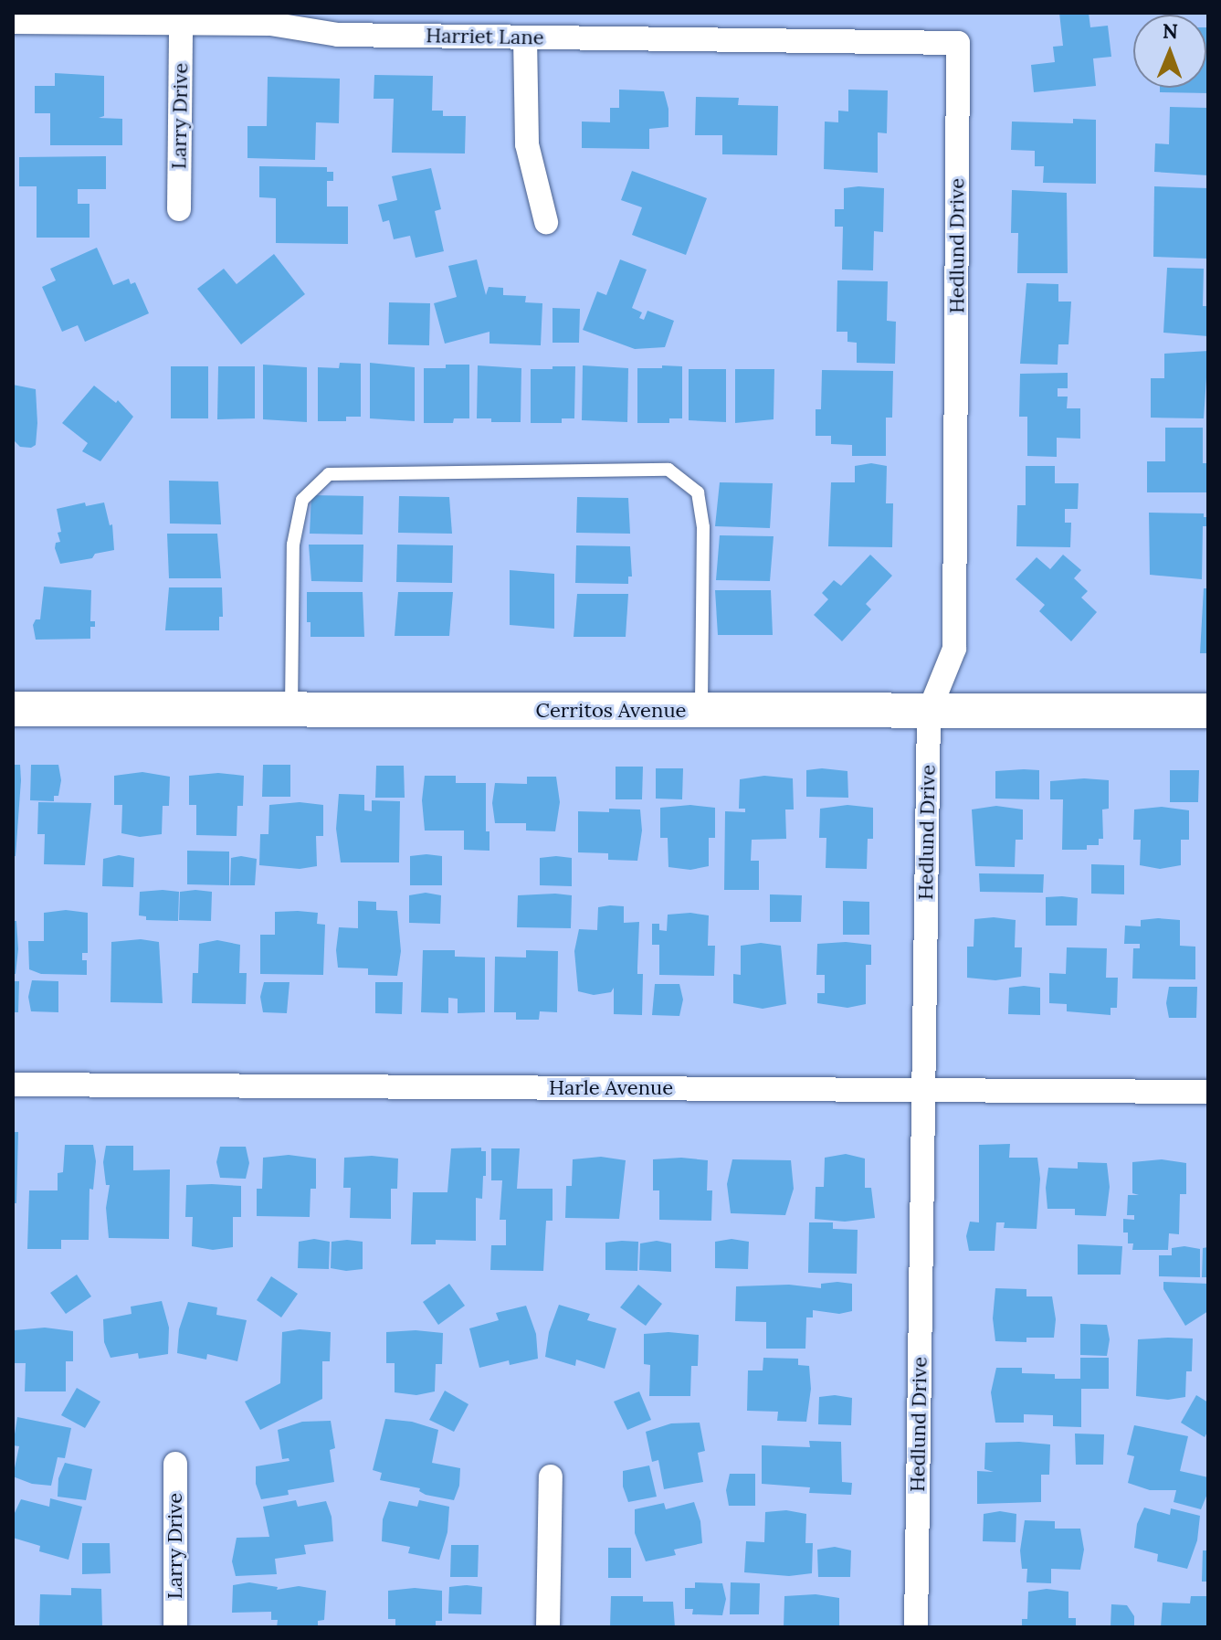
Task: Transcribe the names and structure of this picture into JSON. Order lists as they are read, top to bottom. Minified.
{"streets":{"street":["Harriet Lane","Larry Drive","Hedlund Drive","Cerritos Avenue","Harle Avenue"]},"crossings":[["Harriet Lane","Larry Drive"],["Harriet Lane","Hedlund Drive"],["Hedlund Drive","Cerritos Avenue"],["Hedlund Drive","Harle Avenue"]],"north":"top"}
